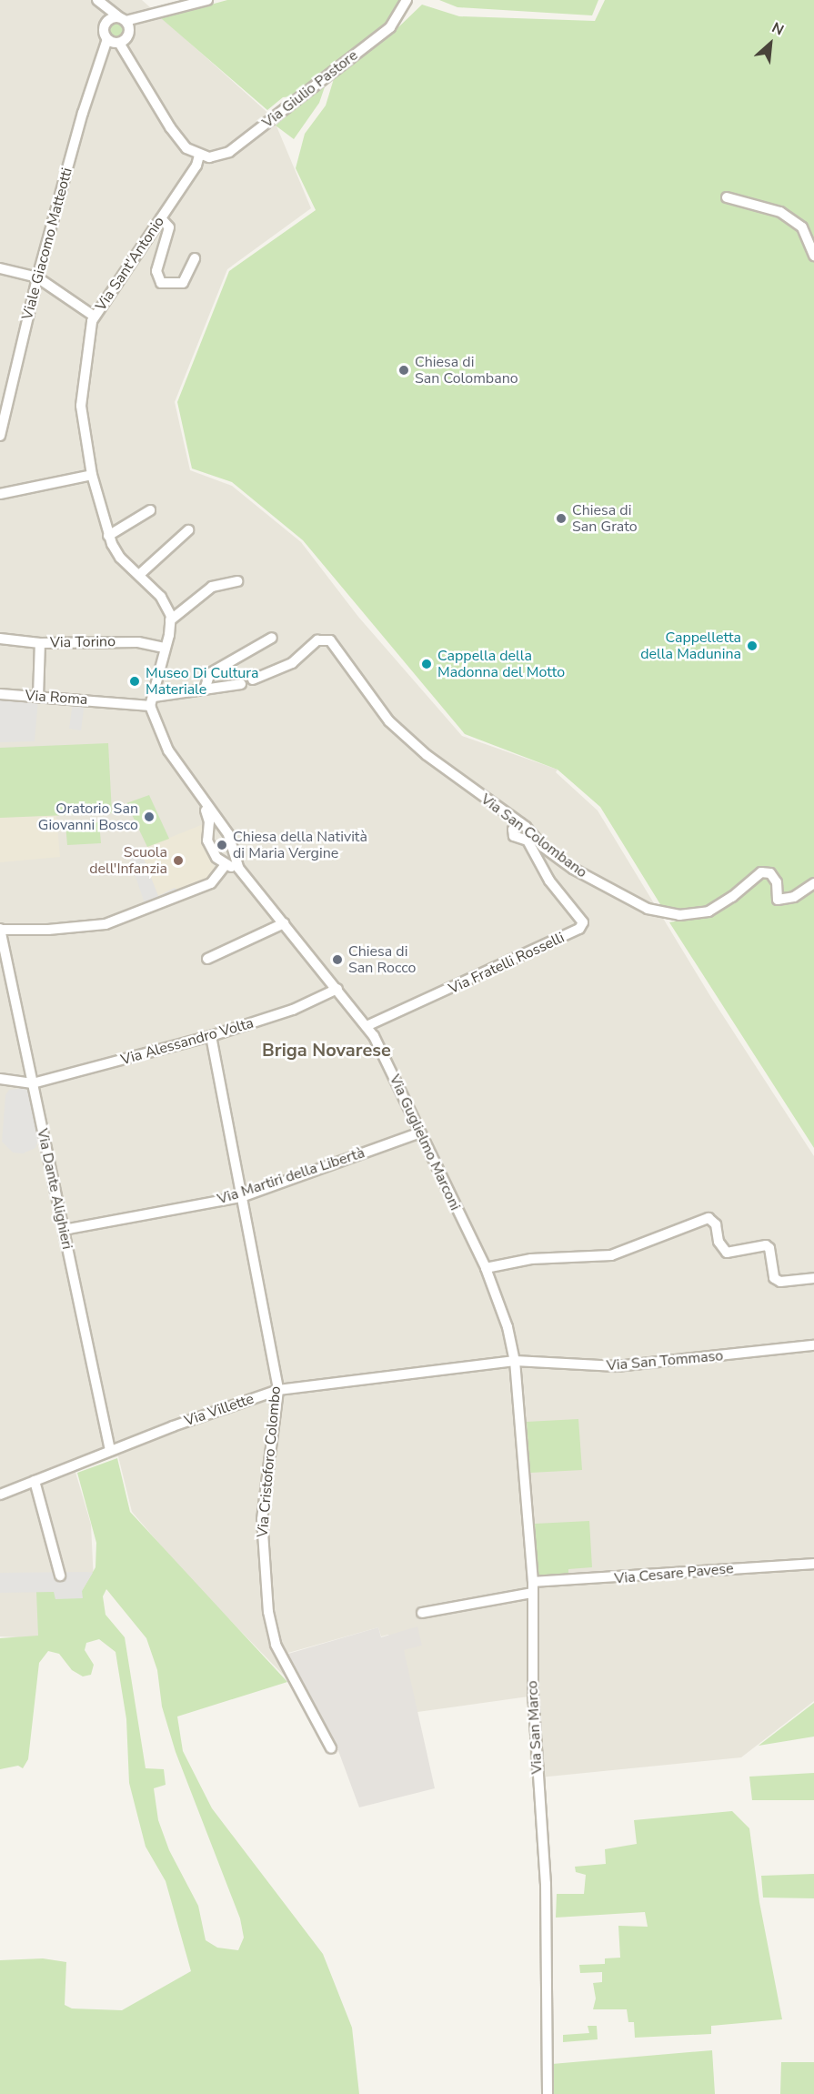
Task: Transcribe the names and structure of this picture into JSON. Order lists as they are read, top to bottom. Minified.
{"streets":{"street":["Via Giulio Pastore","Viale Giacomo Matteotti","Via Sant'Antonio","Via Torino","Via Roma","Via San Colombano","Via Fratelli Rosselli","Via Alessandro Volta","Via Guglielmo Marconi","Via Martiri della Libertà","Via Dante Alighieri","Via San Tommaso","Via Villette","Via Cristoforo Colombo","Via Cesare Pavese","Via San Marco"]},"crossings":[["Via Giulio Pastore","Via Sant'Antonio"],["Via Roma","Via Guglielmo Marconi"],["Via San Colombano","Via Fratelli Rosselli"],["Via Fratelli Rosselli","Via Guglielmo Marconi"],["Via Alessandro Volta","Via Guglielmo Marconi"],["Via Alessandro Volta","Via Dante Alighieri"],["Via Alessandro Volta","Via Cristoforo Colombo"],["Via Guglielmo Marconi","Via Martiri della Libertà"],["Via Guglielmo Marconi","Via San Tommaso"],["Via Guglielmo Marconi","Via Villette"],["Via Guglielmo Marconi","Via San Marco"],["Via Martiri della Libertà","Via Dante Alighieri"],["Via Martiri della Libertà","Via Cristoforo Colombo"],["Via Dante Alighieri","Via Villette"],["Via San Tommaso","Via Villette"],["Via San Tommaso","Via San Marco"],["Via Villette","Via Cristoforo Colombo"],["Via Villette","Via San Marco"],["Via Cesare Pavese","Via San Marco"]],"districts":["Briga Novarese"],"places":["Chiesa di San Colombano","Chiesa di San Grato","Cappelletta della Madunina","Cappella della Madonna del Motto","Museo Di Cultura Materiale","Oratorio San Giovanni Bosco","Chiesa della Natività di Maria Vergine","Scuola dell'Infanzia","Chiesa di San Rocco"],"north":"top right"}
